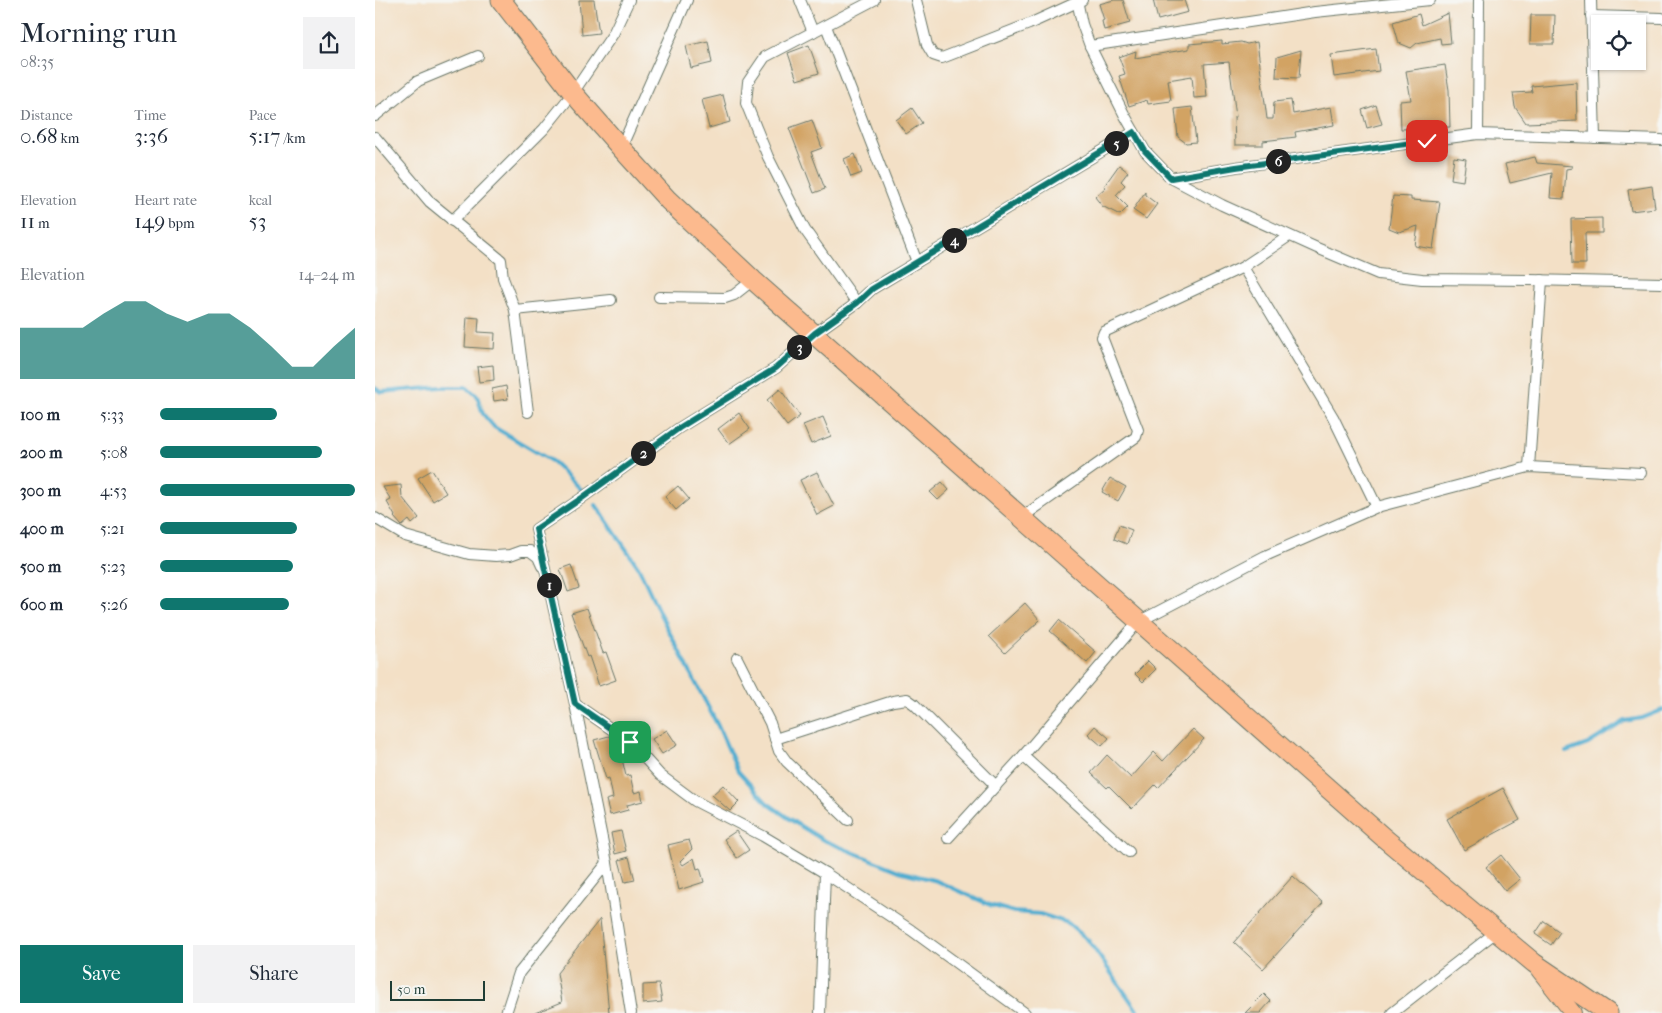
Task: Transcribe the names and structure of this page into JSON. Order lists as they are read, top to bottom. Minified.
{"scale_bar":"50 m","page":{"heading":["Morning run","08:35"],"stats":[["Distance","0.68 km"],["Time","3:36"],["Pace","5:17 /km"],["Elevation","11 m"],["Heart rate","149 bpm"],["kcal","53"]],"pins":["5","6","4","3","2","1"],"chart":["Elevation","14–24 m"],"list":[{"name":"100 m","note":"5:33"},{"name":"200 m","note":"5:08"},{"name":"300 m","note":"4:53"},{"name":"400 m","note":"5:21"},{"name":"500 m","note":"5:23"},{"name":"600 m","note":"5:26"}],"buttons":["Save","Share"],"scale":"50 m"}}
